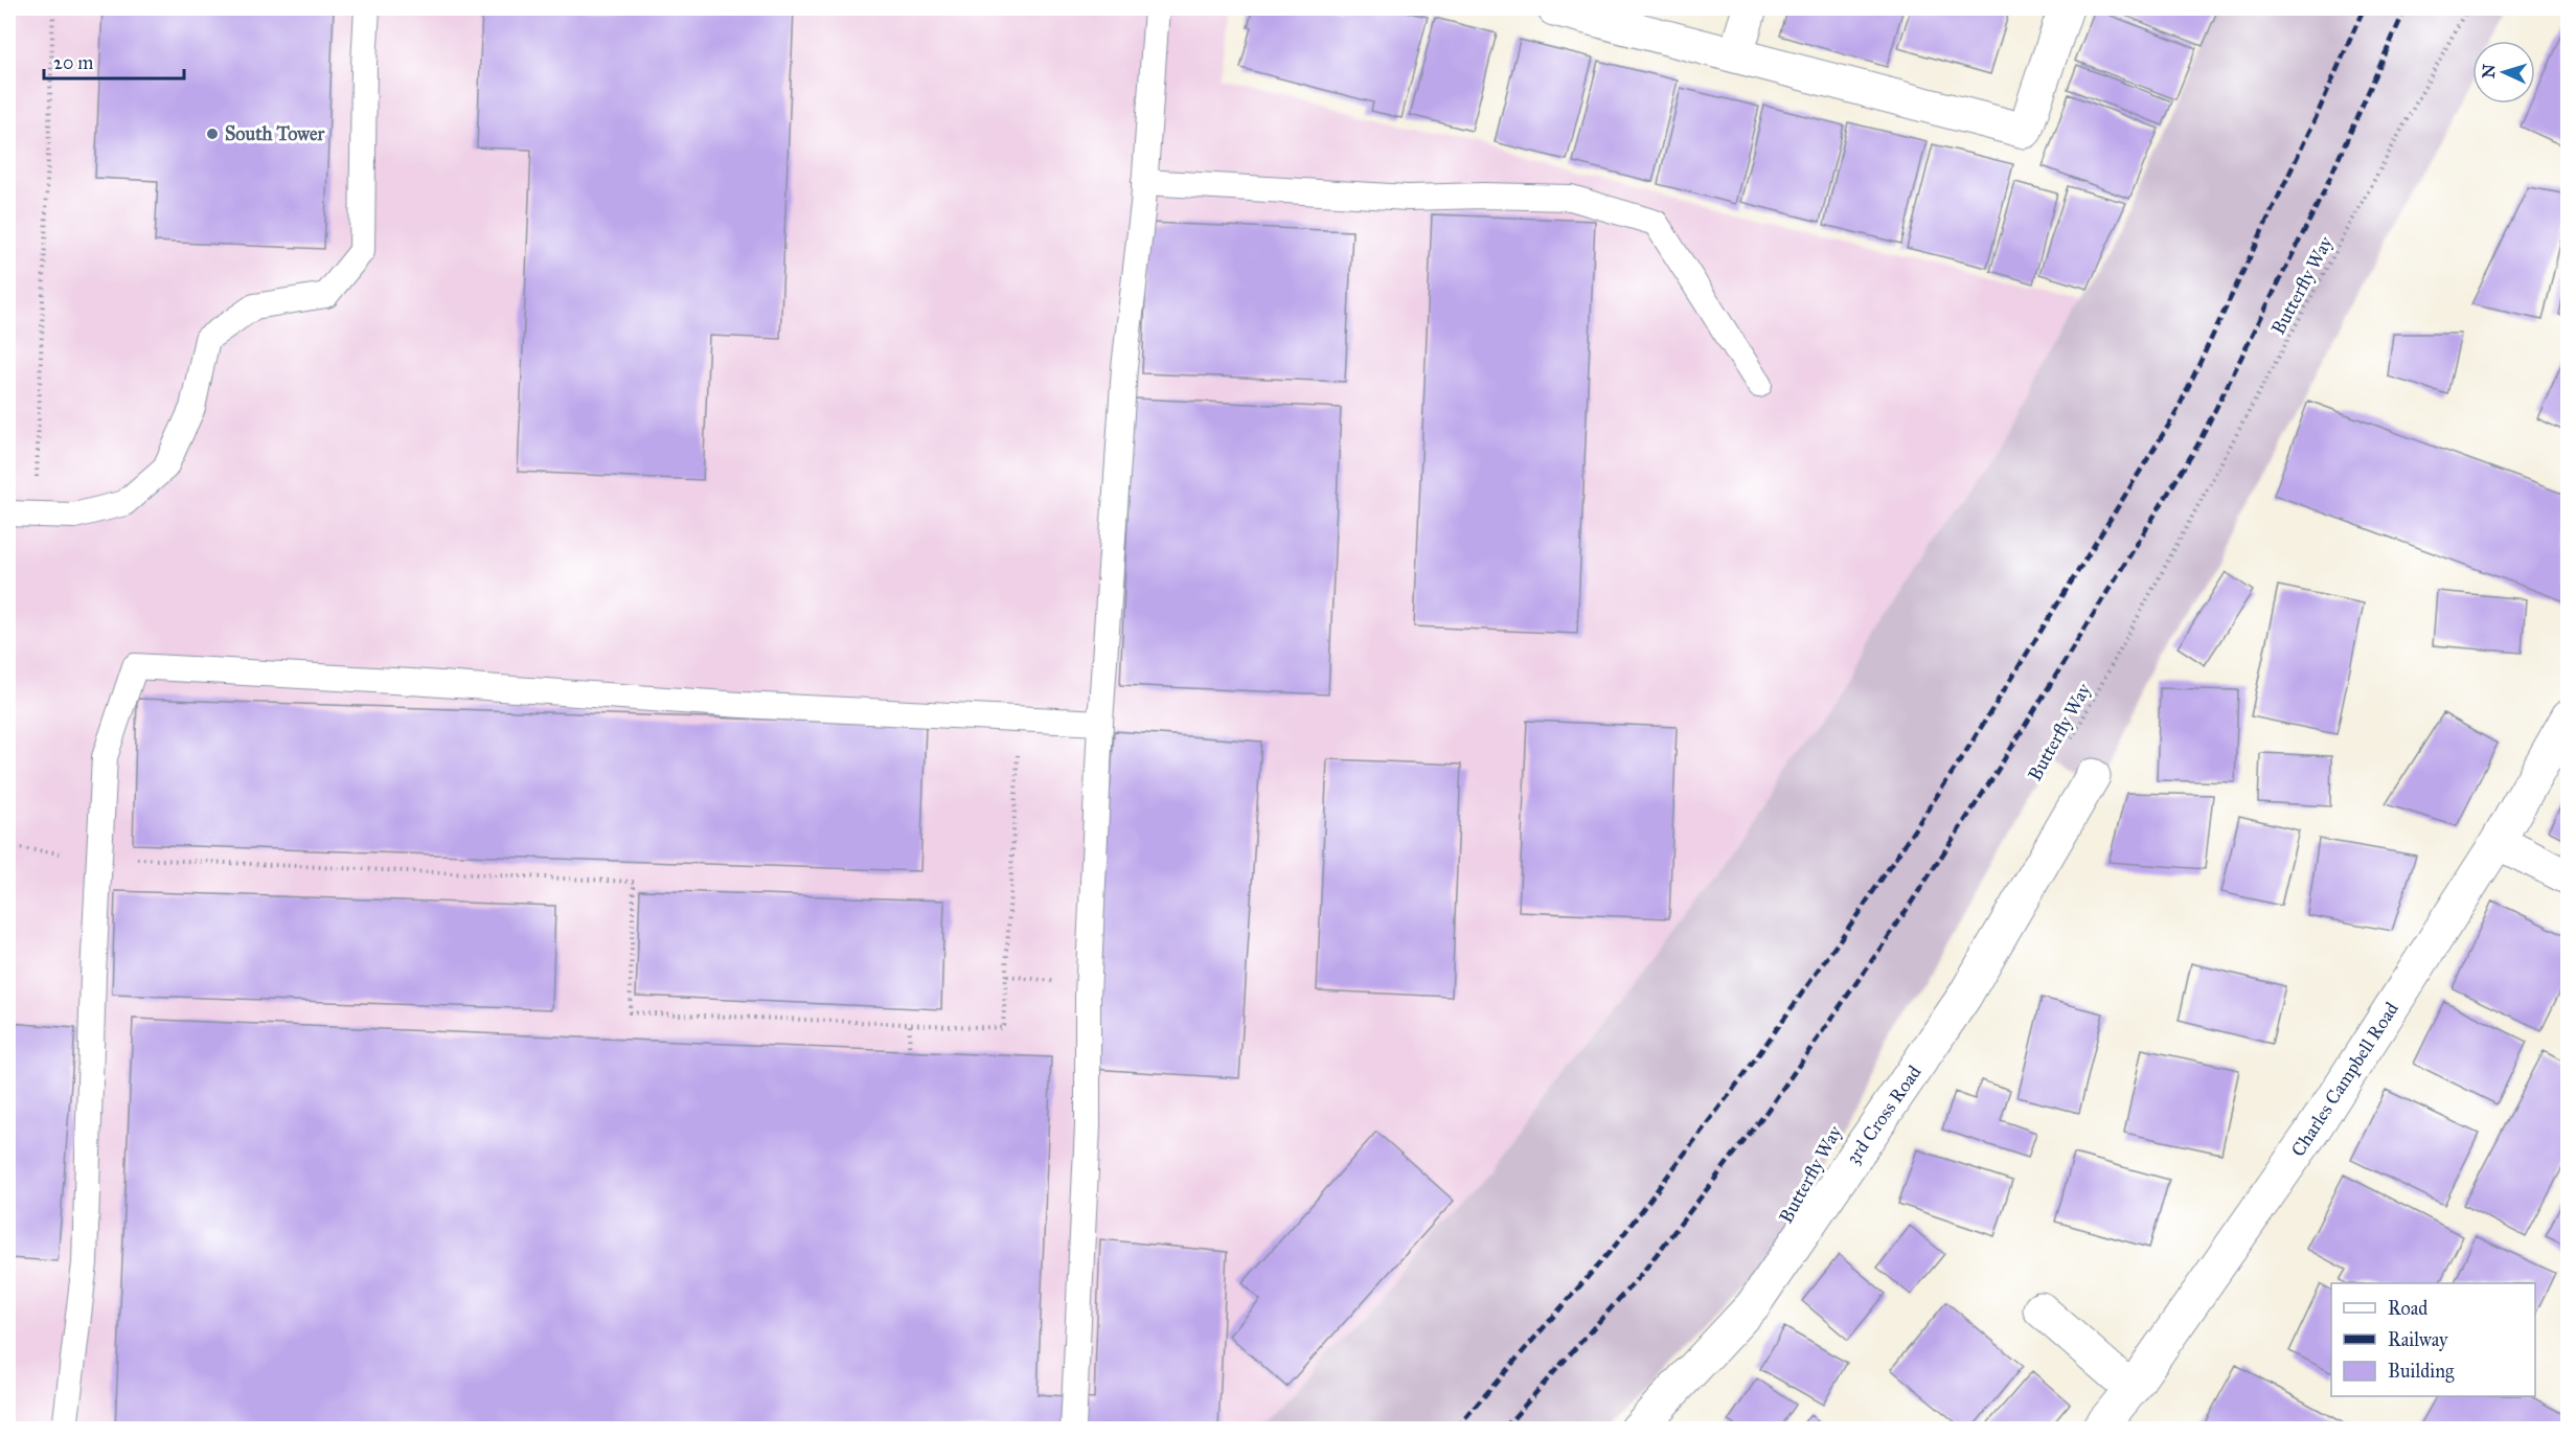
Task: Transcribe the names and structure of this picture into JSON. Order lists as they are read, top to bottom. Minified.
{"streets":{"street":["Charles Campbell Road","3rd Cross Road"],"path":["Butterfly Way"]},"places":["South Tower"],"legend":["Road","Railway","Building"],"scale_bar":"20 m","north":"left"}
